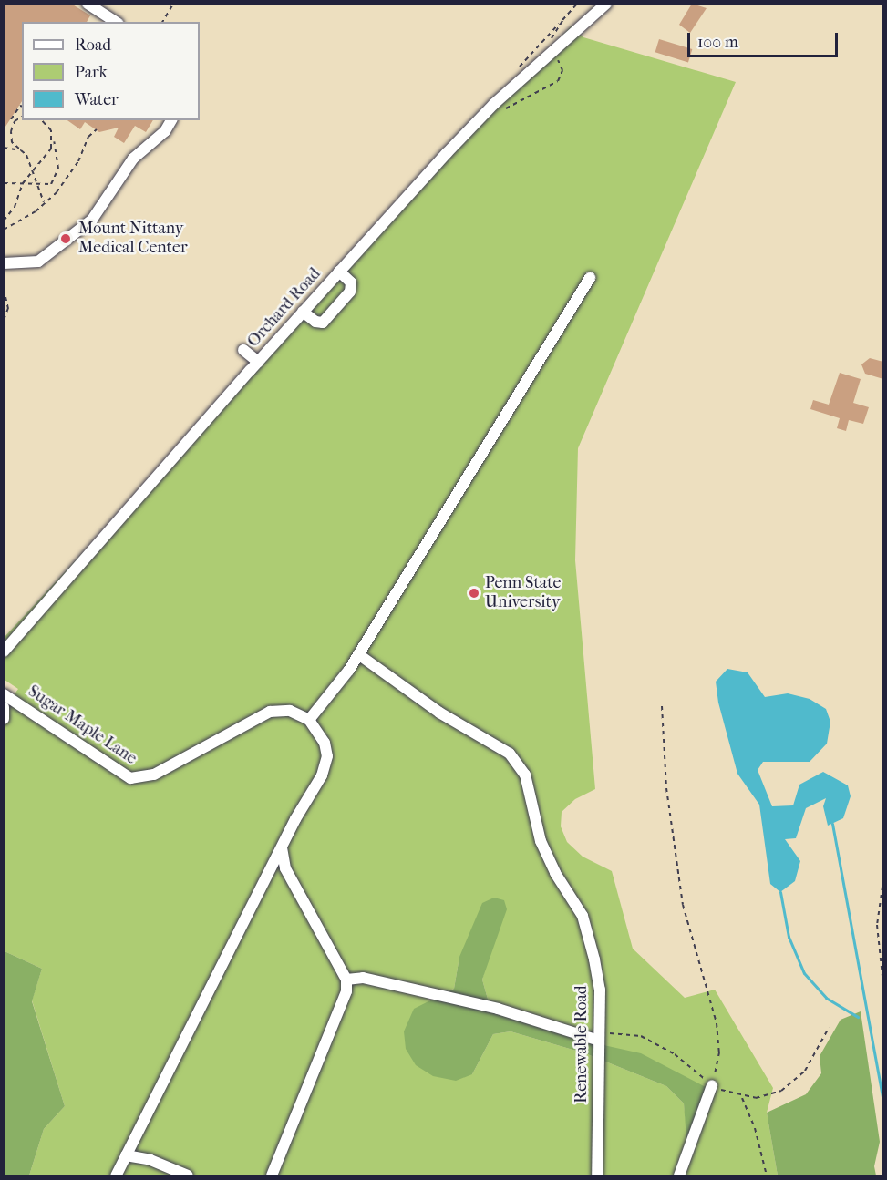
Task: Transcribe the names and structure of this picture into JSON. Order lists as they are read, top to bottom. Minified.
{"streets":{"street":["Orchard Road","Sugar Maple Lane","Renewable Road"]},"places":["Mount Nittany Medical Center","Penn State University"],"legend":["Road","Park","Water"],"scale_bar":"100 m"}
